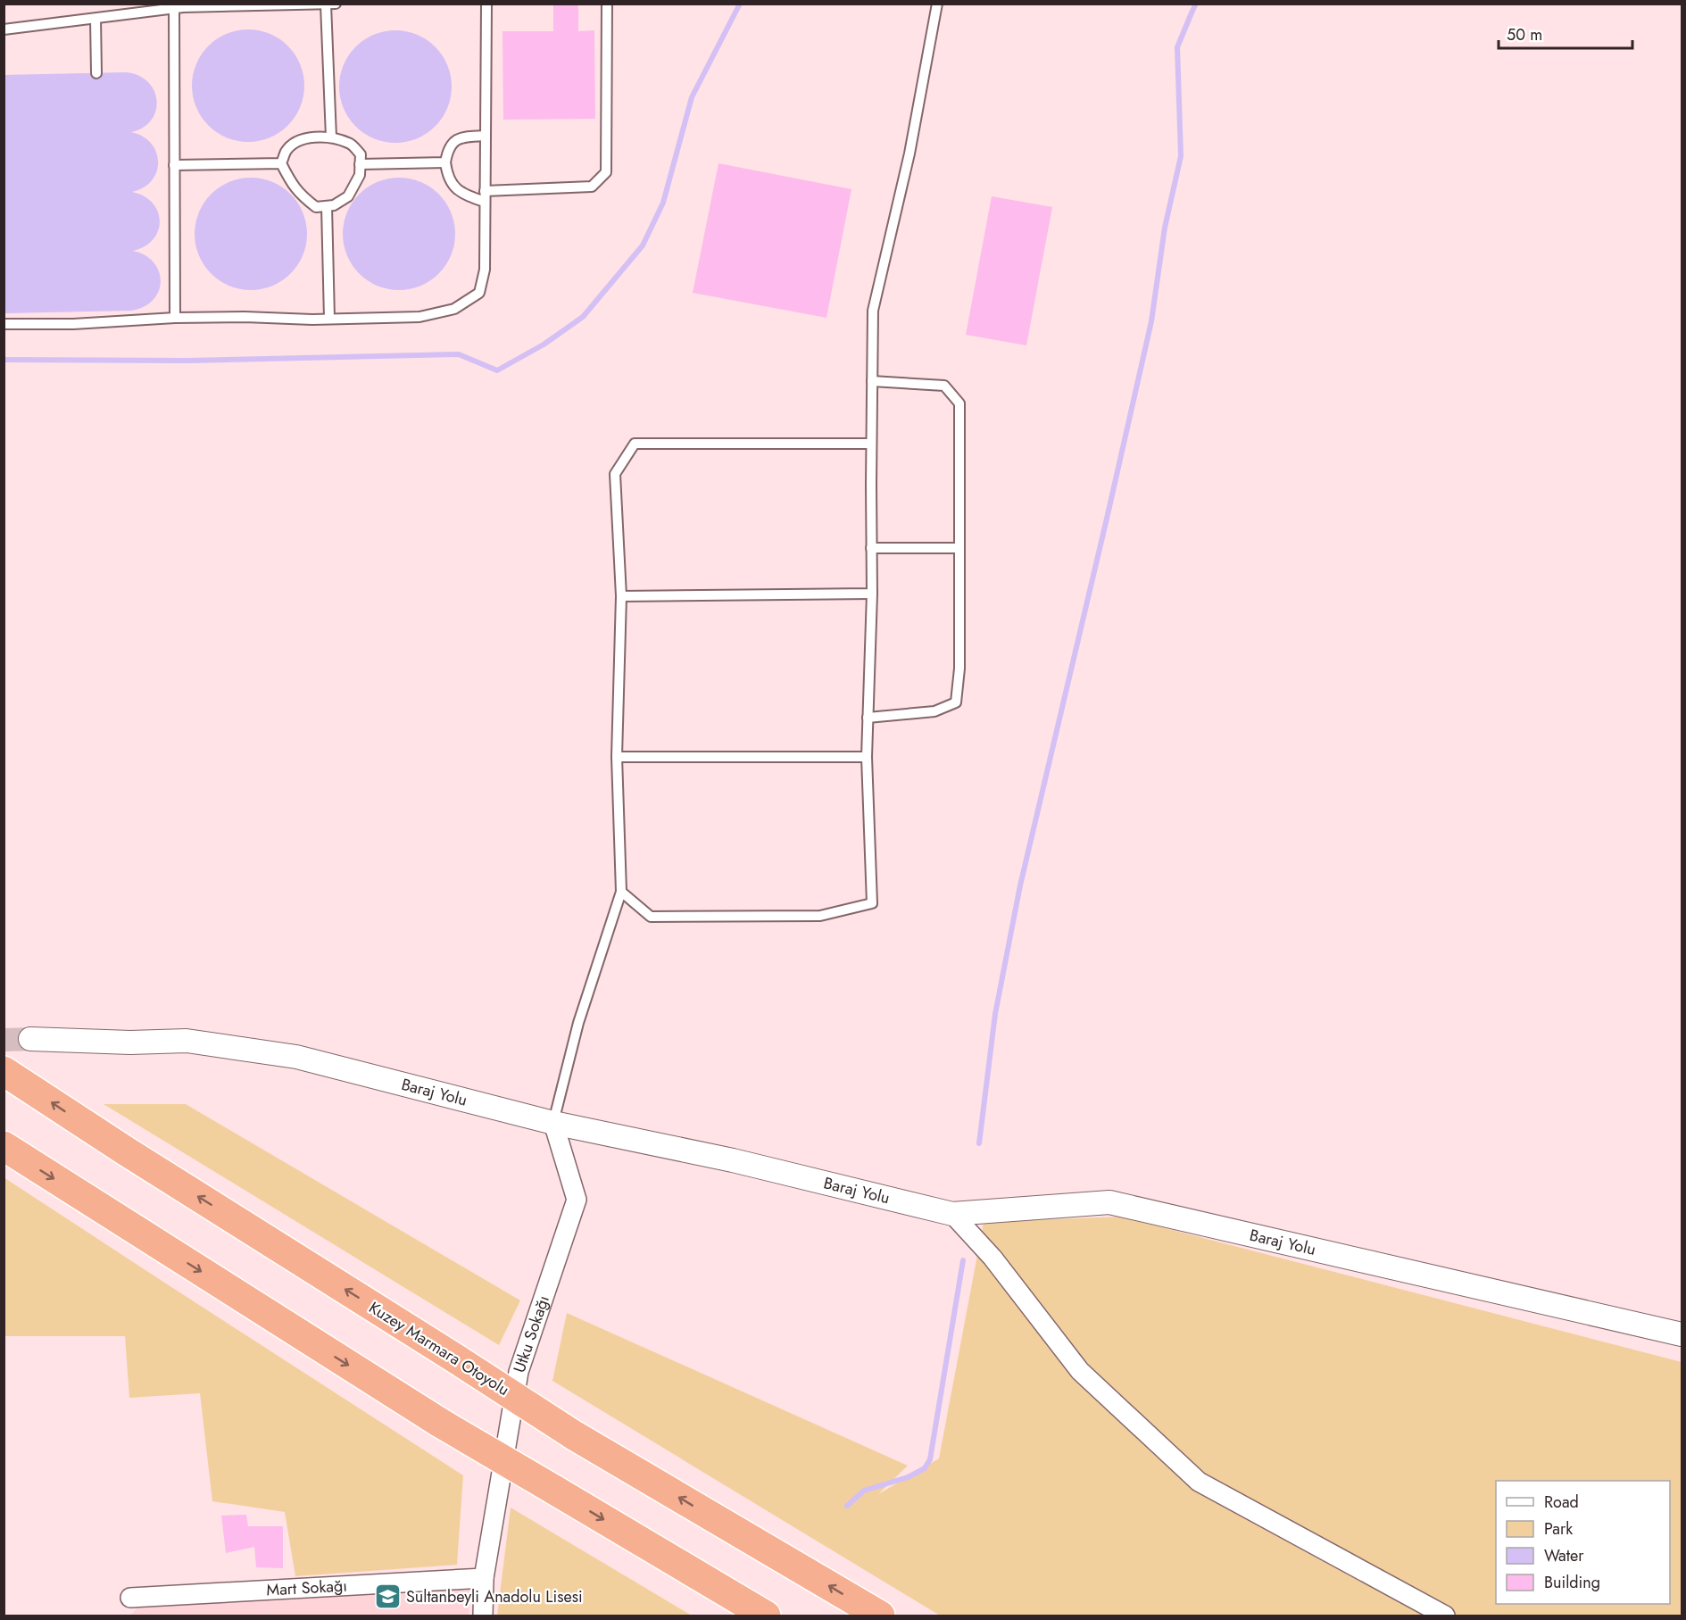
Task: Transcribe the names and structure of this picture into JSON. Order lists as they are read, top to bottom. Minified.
{"streets":{"highway":["Kuzey Marmara Otoyolu"],"street":["Baraj Yolu","Utku Sokağı","Mart Sokağı"]},"crossings":[["Baraj Yolu","Utku Sokağı"],["Utku Sokağı","Mart Sokağı"]],"places":{"school or university":["Sultanbeyli Anadolu Lisesi"]},"legend":["Road","Park","Water","Building"],"scale_bar":"50 m"}
